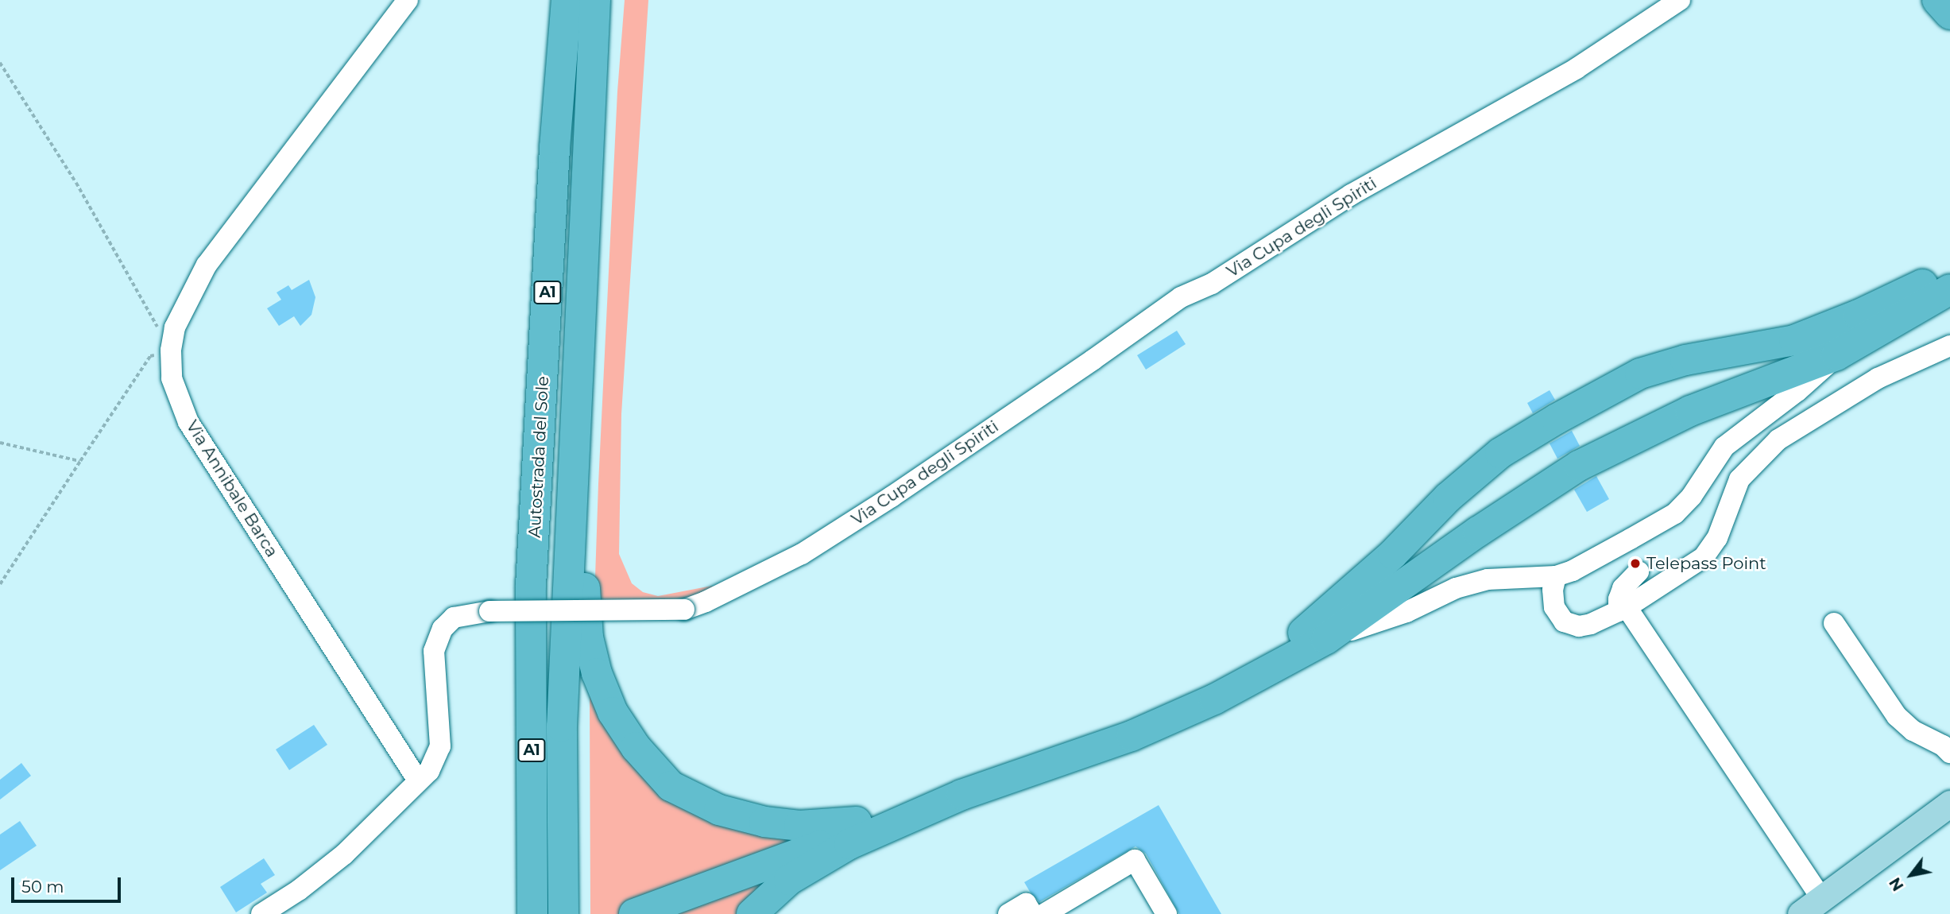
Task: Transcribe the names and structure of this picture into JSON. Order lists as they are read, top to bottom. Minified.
{"streets":{"highway":["A1","Autostrada del Sole"],"street":["Via Cupa degli Spiriti","Via Annibale Barca"]},"crossings":[["Via Cupa degli Spiriti","Via Annibale Barca"]],"places":["Telepass Point"],"scale_bar":"50 m","north":"bottom left"}
